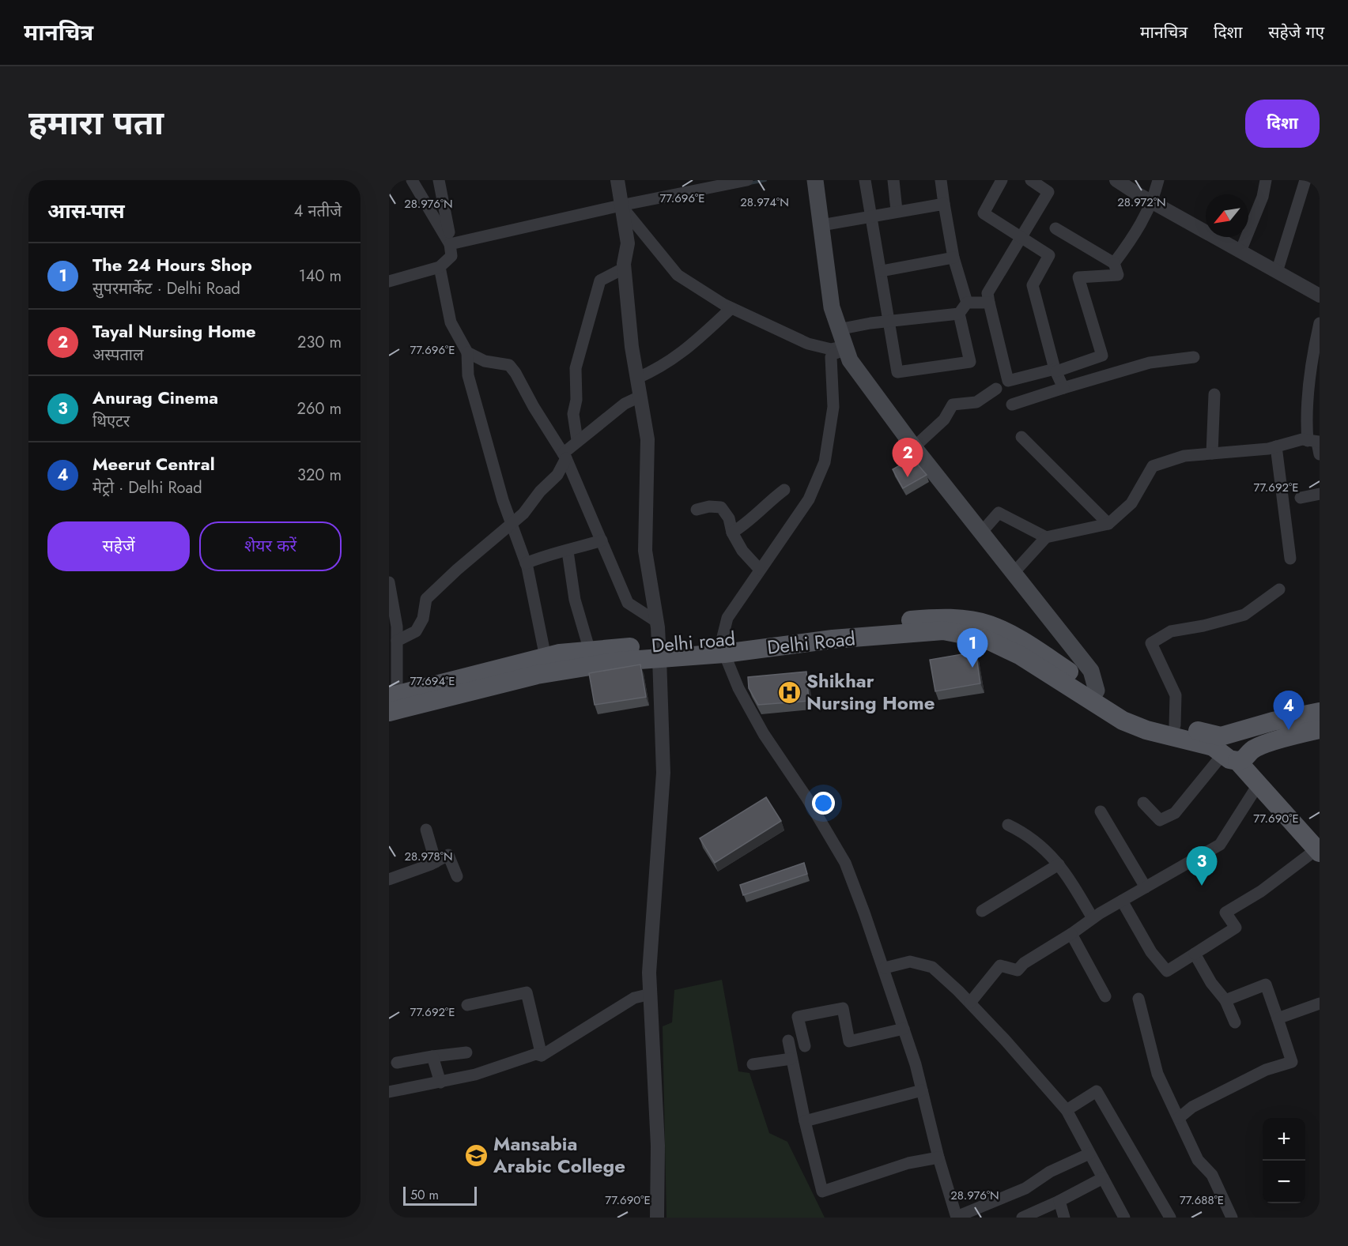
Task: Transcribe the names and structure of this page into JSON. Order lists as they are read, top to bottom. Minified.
{"streets":{"main road":["Delhi road","Delhi Road"]},"crossings":[["Delhi road","Delhi Road"]],"places":{"hospital":["Shikhar Nursing Home"],"school or university":["Mansabia Arabic College"]},"scale_bar":"50 m","north":"bottom left","page":{"header":"मानचित्र","nav":["मानचित्र","दिशा","सहेजे गए"],"title":"हमारा पता","buttons":["दिशा",["सहेजें","शेयर करें"]],"heading":["आस-पास","4 नतीजे"],"list":[{"mark":"1","name":"The 24 Hours Shop","note":"सुपरमार्केट · Delhi Road","value":"140 m"},{"mark":"2","name":"Tayal Nursing Home","note":"अस्पताल","value":"230 m"},{"mark":"3","name":"Anurag Cinema","note":"थिएटर","value":"260 m"},{"mark":"4","name":"Meerut Central","note":"मेट्रो · Delhi Road","value":"320 m"}],"pins":["2","1","4","3"],"map_buttons":["+","−"],"scale":"50 m"},"coordinates":["77.696°E","28.972°N","28.974°N","28.976°N","77.692°E","77.694°E","77.690°E","28.978°N","77.688°E"]}
